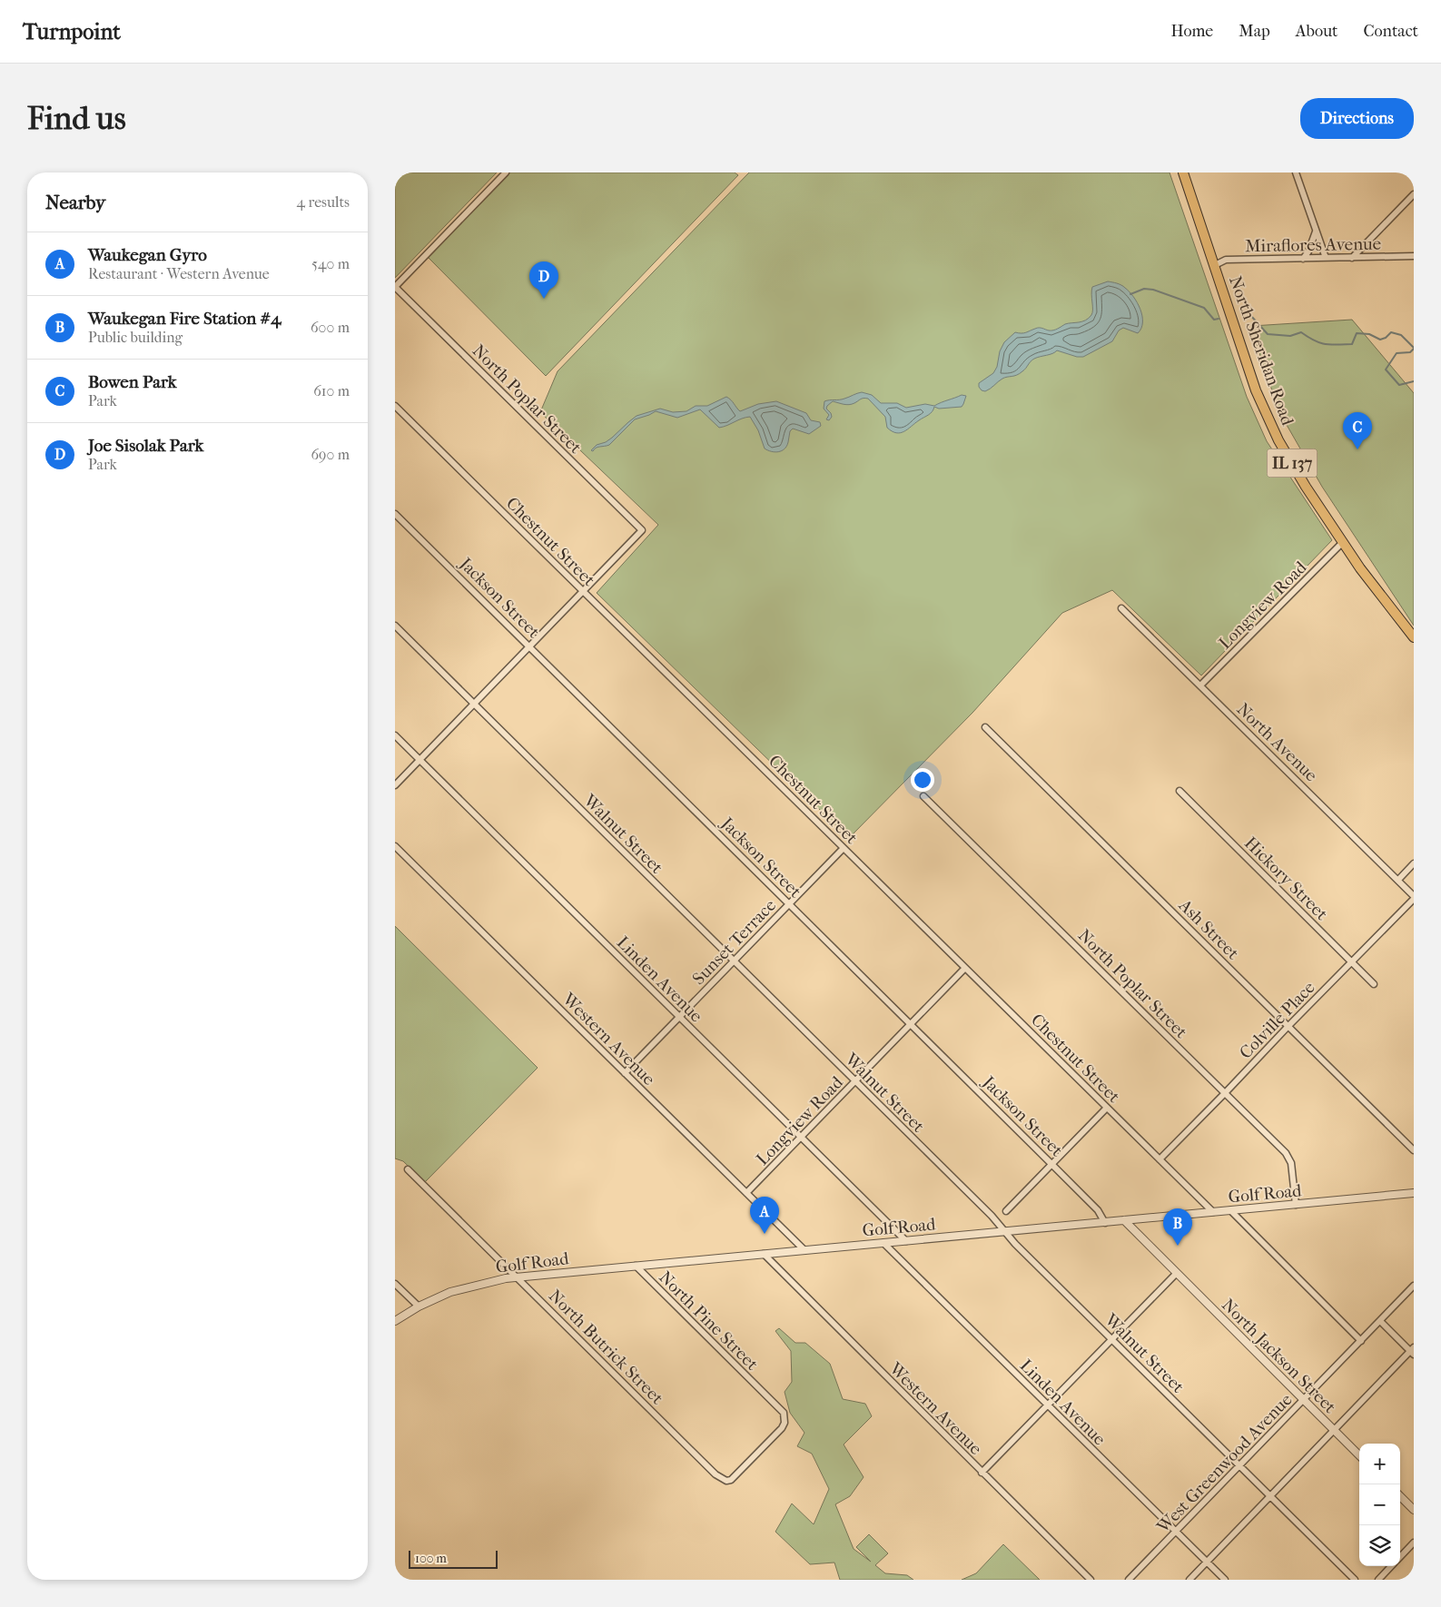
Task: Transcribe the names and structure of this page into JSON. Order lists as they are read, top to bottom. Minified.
{"streets":{"main road":["North Sheridan Road","IL 137"],"street":["Miraflores Avenue","North Poplar Street","Chestnut Street","Jackson Street","Longview Road","North Avenue","Walnut Street","Hickory Street","Ash Street","Sunset Terrace","Linden Avenue","Colville Place","Western Avenue","Golf Road","North Pine Street","North Butrick Street","North Jackson Street","West Greenwood Avenue"]},"crossings":[["Miraflores Avenue","North Sheridan Road"],["North Sheridan Road","Longview Road"],["North Poplar Street","Chestnut Street"],["North Poplar Street","Colville Place"],["North Poplar Street","Golf Road"],["Chestnut Street","Longview Road"],["Chestnut Street","Sunset Terrace"],["Chestnut Street","Colville Place"],["Chestnut Street","Golf Road"],["Jackson Street","Longview Road"],["Jackson Street","Sunset Terrace"],["Jackson Street","Golf Road"],["Longview Road","North Avenue"],["Longview Road","Walnut Street"],["Longview Road","Linden Avenue"],["Longview Road","Western Avenue"],["North Avenue","Colville Place"],["Walnut Street","Sunset Terrace"],["Walnut Street","Golf Road"],["Walnut Street","West Greenwood Avenue"],["Hickory Street","Colville Place"],["Ash Street","Colville Place"],["Sunset Terrace","Linden Avenue"],["Sunset Terrace","Western Avenue"],["Linden Avenue","Golf Road"],["Linden Avenue","West Greenwood Avenue"],["Western Avenue","Golf Road"],["Golf Road","North Pine Street"],["Golf Road","North Butrick Street"],["North Pine Street","North Butrick Street"],["North Jackson Street","West Greenwood Avenue"]],"scale_bar":"100 m","page":{"header":"Turnpoint","nav":["Home","Map","About","Contact"],"buttons":"Directions","title":"Find us","heading":["Nearby","4 results"],"list":[{"mark":"A","name":"Waukegan Gyro","note":"Restaurant · Western Avenue","value":"540 m"},{"mark":"B","name":"Waukegan Fire Station #4","note":"Public building","value":"600 m"},{"mark":"C","name":"Bowen Park","note":"Park","value":"610 m"},{"mark":"D","name":"Joe Sisolak Park","note":"Park","value":"690 m"}],"pins":["D","C","A","B"],"map_buttons":["+","−"],"scale":"100 m"}}
